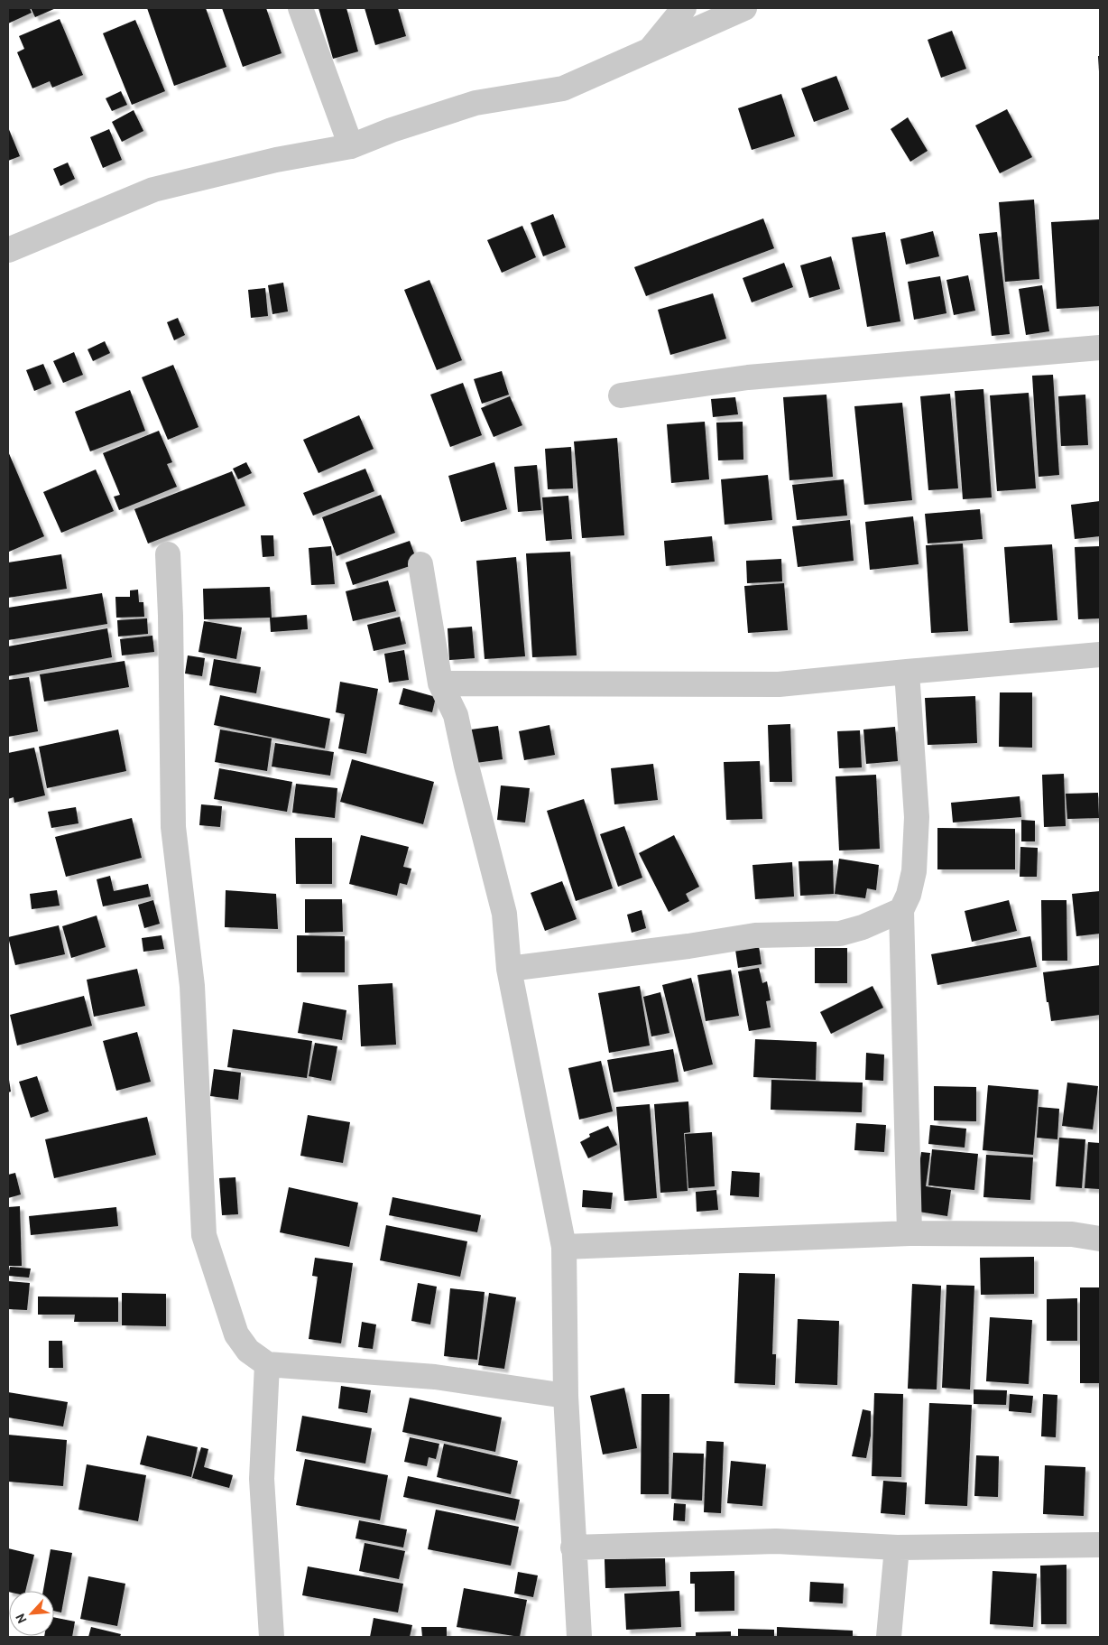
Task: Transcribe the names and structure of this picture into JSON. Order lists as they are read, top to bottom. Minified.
{"north":"bottom left"}
